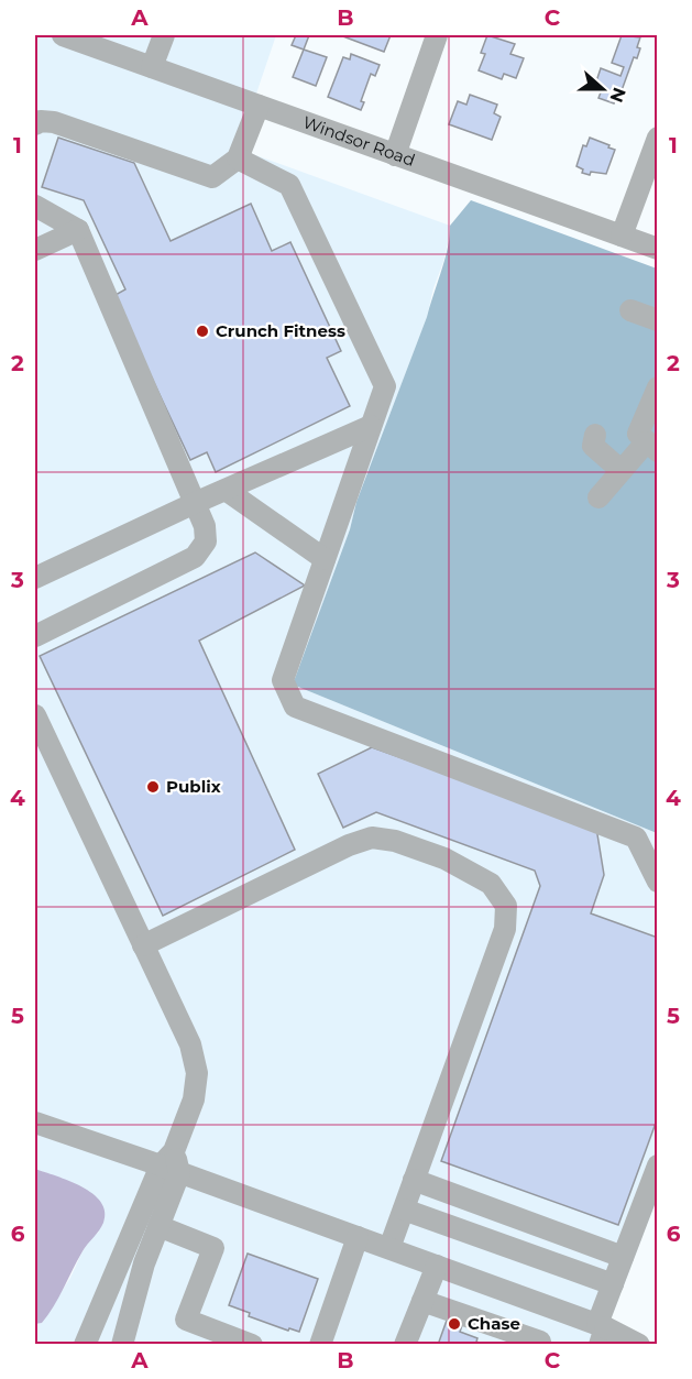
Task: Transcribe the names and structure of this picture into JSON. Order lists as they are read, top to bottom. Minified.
{"streets":{"street":["Windsor Road"]},"places":["Crunch Fitness","Publix","Chase"],"north":"right","grid":{"columns":["A","B","C"],"rows":["1","2","3","4","5","6"]}}
